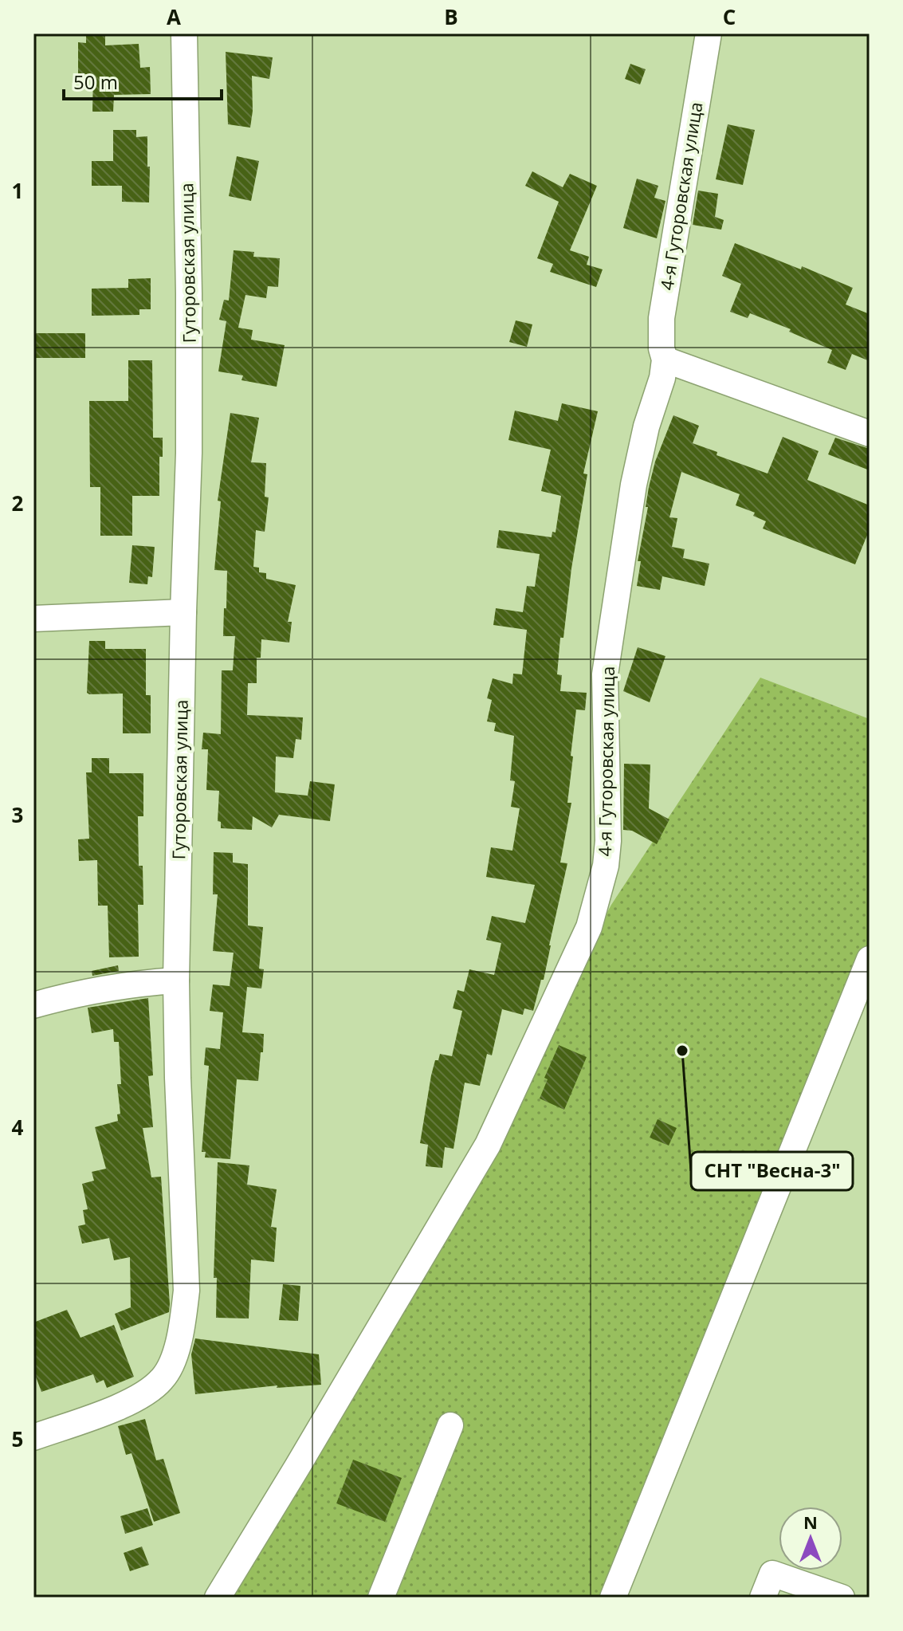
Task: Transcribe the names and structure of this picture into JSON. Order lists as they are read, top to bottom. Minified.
{"streets":{"street":["4-я Гуторовская улица","Гуторовская улица"]},"places":["СНТ \"Весна-3\""],"scale_bar":"50 m","north":"top","grid":{"columns":["A","B","C"],"rows":["1","2","3","4","5"]}}
